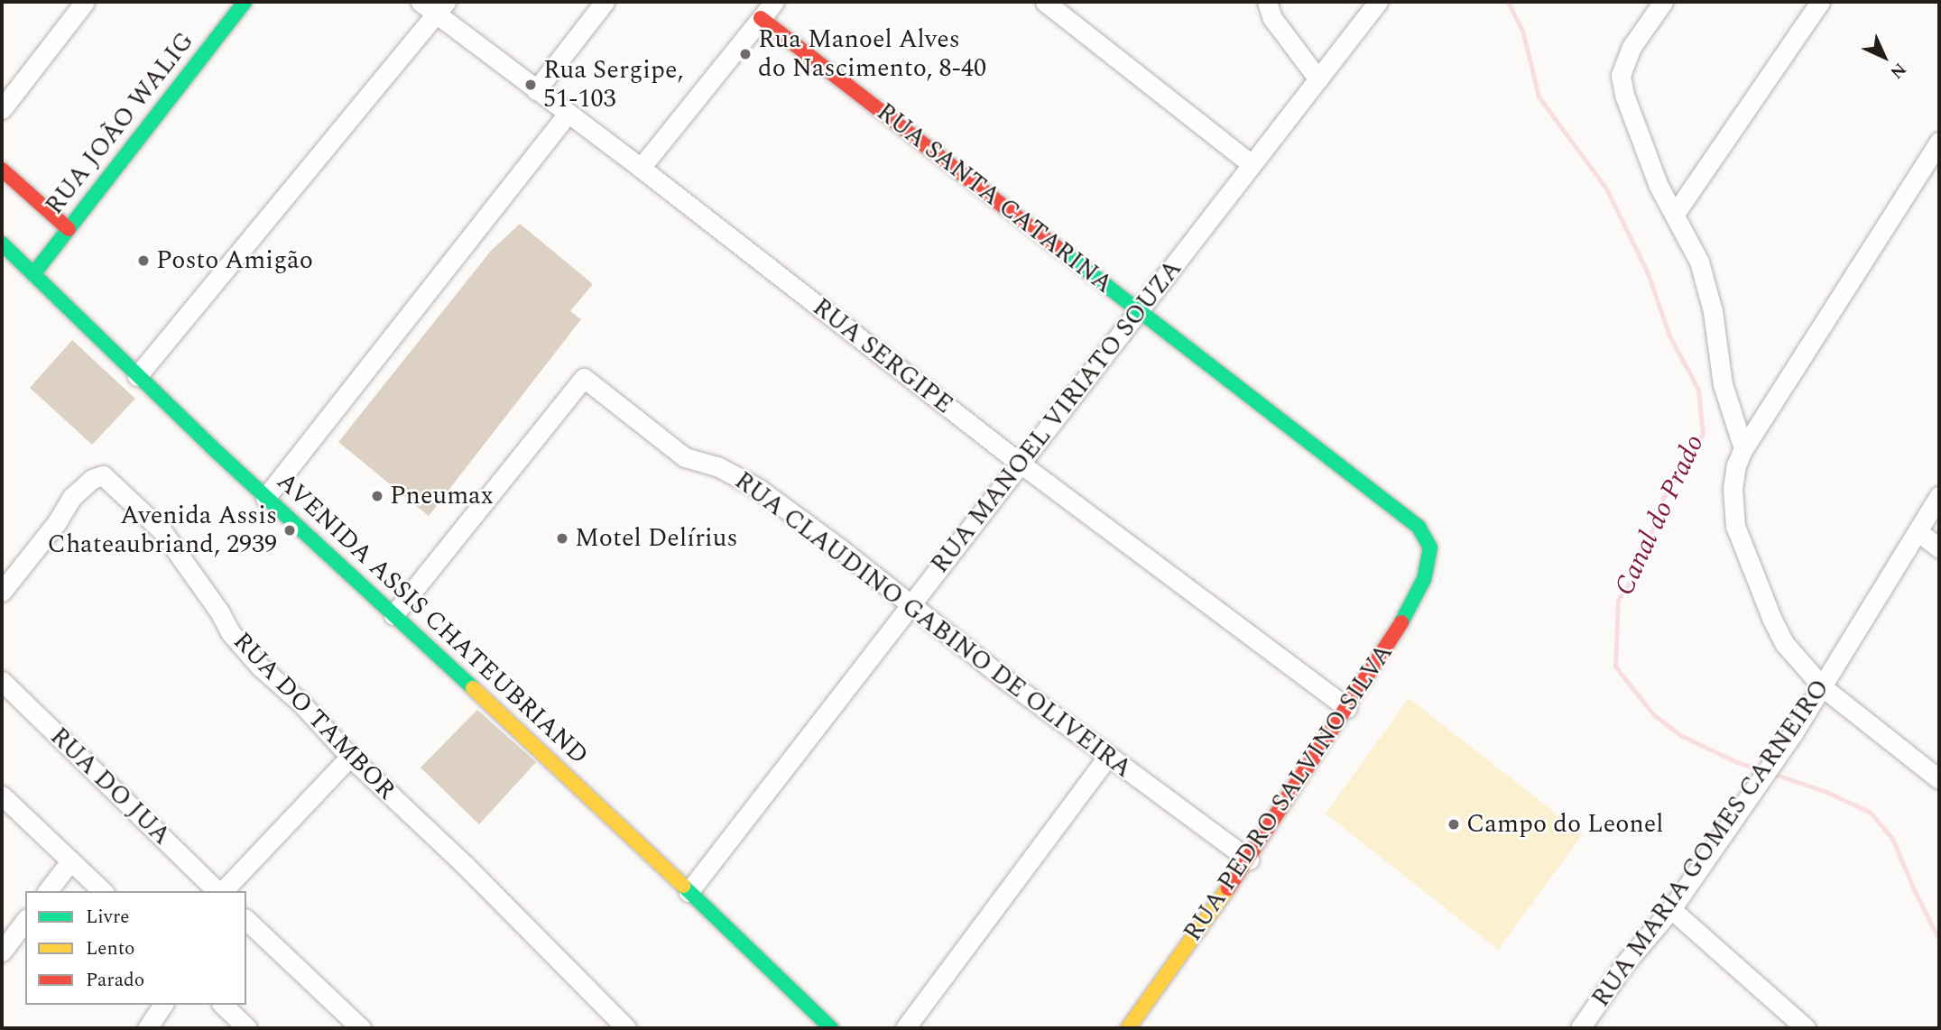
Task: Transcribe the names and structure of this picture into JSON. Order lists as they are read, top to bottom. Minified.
{"streets":{"street":["RUA JOÃO WALIG","RUA SANTA CATARINA","RUA SERGIPE","RUA MANOEL VIRIATO SOUZA","AVENIDA ASSIS CHATEUBRIAND","RUA CLAUDINO GABINO DE OLIVEIRA","RUA DO TAMBOR","RUA DO JUA","RUA PEDRO SALVINO SILVA","RUA MARIA GOMES CARNEIRO"]},"crossings":[["RUA JOÃO WALIG","AVENIDA ASSIS CHATEUBRIAND"],["RUA SANTA CATARINA","RUA MANOEL VIRIATO SOUZA"],["RUA SANTA CATARINA","RUA PEDRO SALVINO SILVA"],["RUA SERGIPE","RUA MANOEL VIRIATO SOUZA"],["RUA SERGIPE","RUA PEDRO SALVINO SILVA"],["RUA MANOEL VIRIATO SOUZA","AVENIDA ASSIS CHATEUBRIAND"],["RUA MANOEL VIRIATO SOUZA","RUA CLAUDINO GABINO DE OLIVEIRA"],["AVENIDA ASSIS CHATEUBRIAND","RUA CLAUDINO GABINO DE OLIVEIRA"],["RUA CLAUDINO GABINO DE OLIVEIRA","RUA PEDRO SALVINO SILVA"]],"water":["Canal do Prado"],"places":["Rua Manoel Alves do Nascimento, 8-40","Rua Sergipe, 51-103","Posto Amigão","Pneumax","Avenida Assis Chateaubriand, 2939","Motel Delírius","Campo do Leonel"],"legend":["Livre","Lento","Parado"],"north":"bottom right"}
